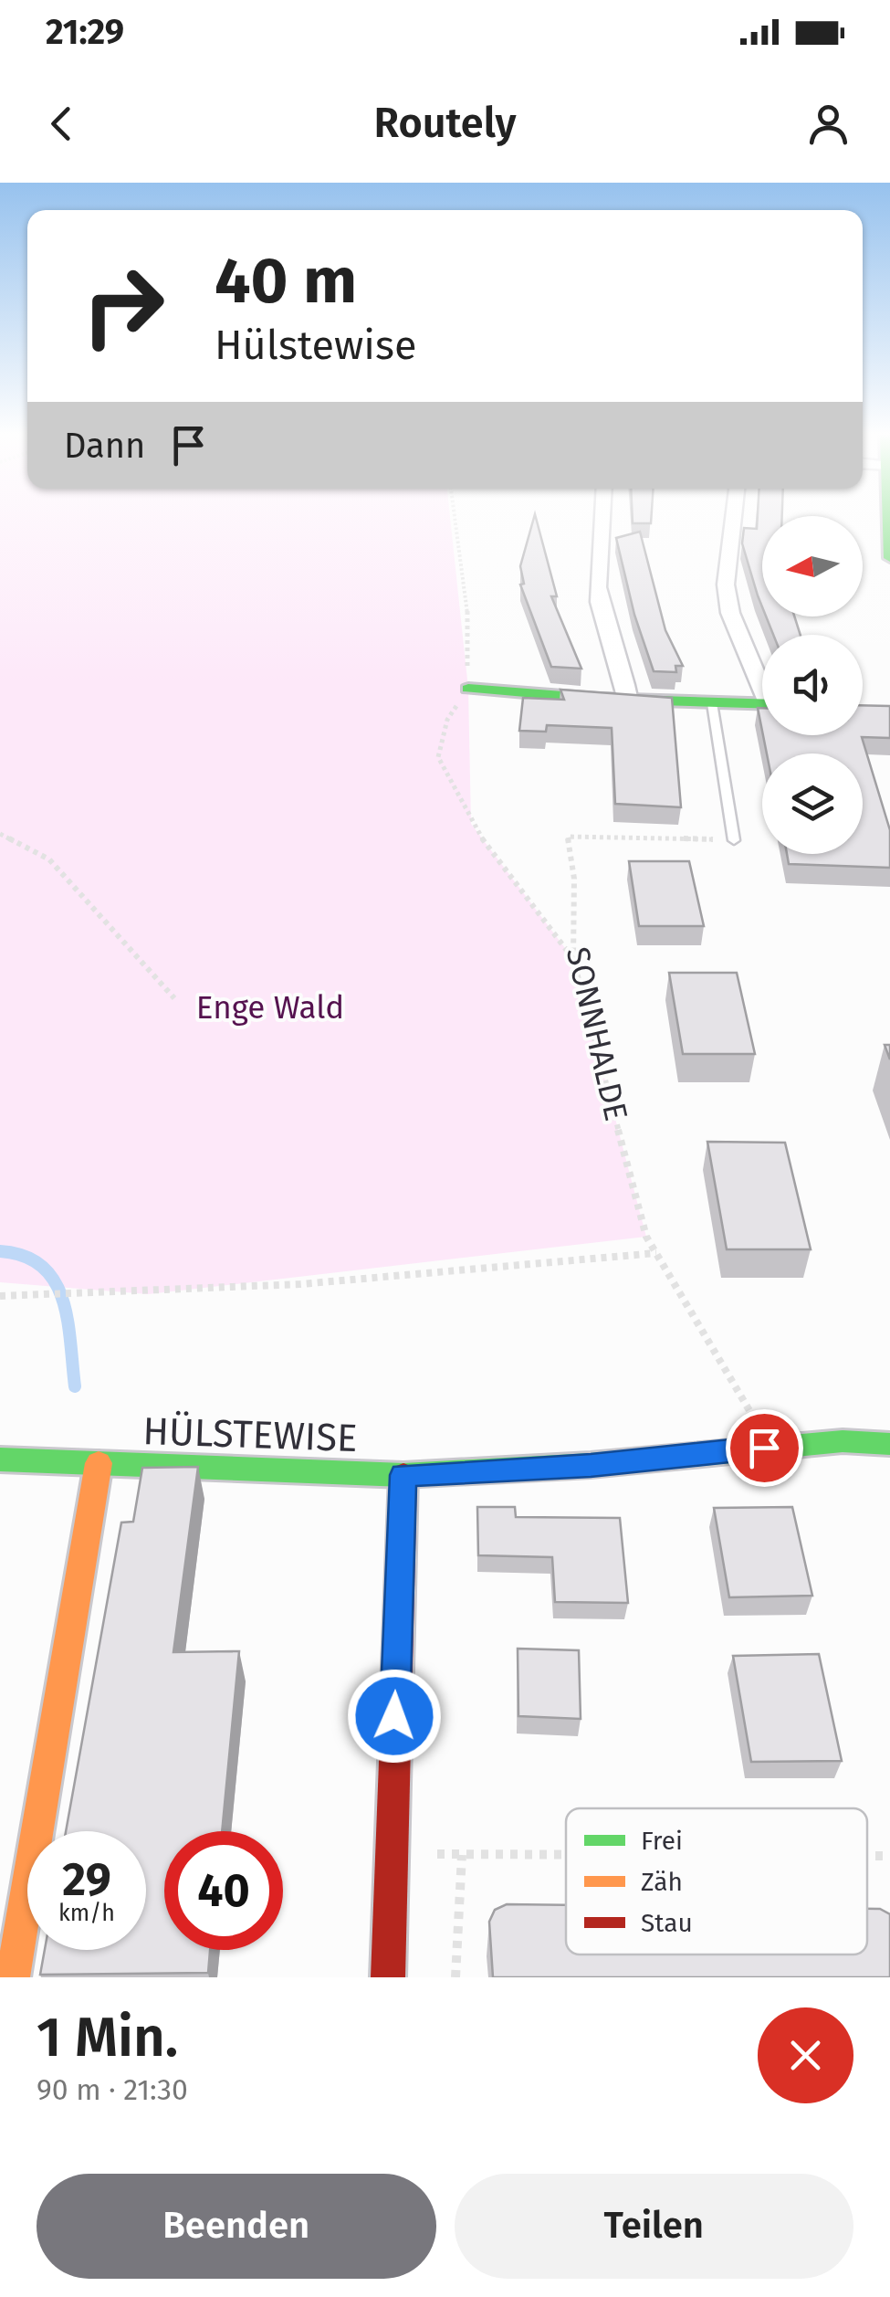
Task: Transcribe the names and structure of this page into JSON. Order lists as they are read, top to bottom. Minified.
{"streets":{"street":["HÜLSTEWISE"],"path":["SONNHALDE"]},"crossings":[["SONNHALDE","HÜLSTEWISE"]],"parks":["Enge Wald"],"legend":["Frei","Zäh","Stau"],"north":"left","page":{"status":"21:29","header":"Routely","turn":["40 m","Hülstewise"],"then":"Dann","speed":"29 km/h","limit":"40","heading":["1 Min.","90 m · 21:30"],"buttons":["Beenden","Teilen"]}}
